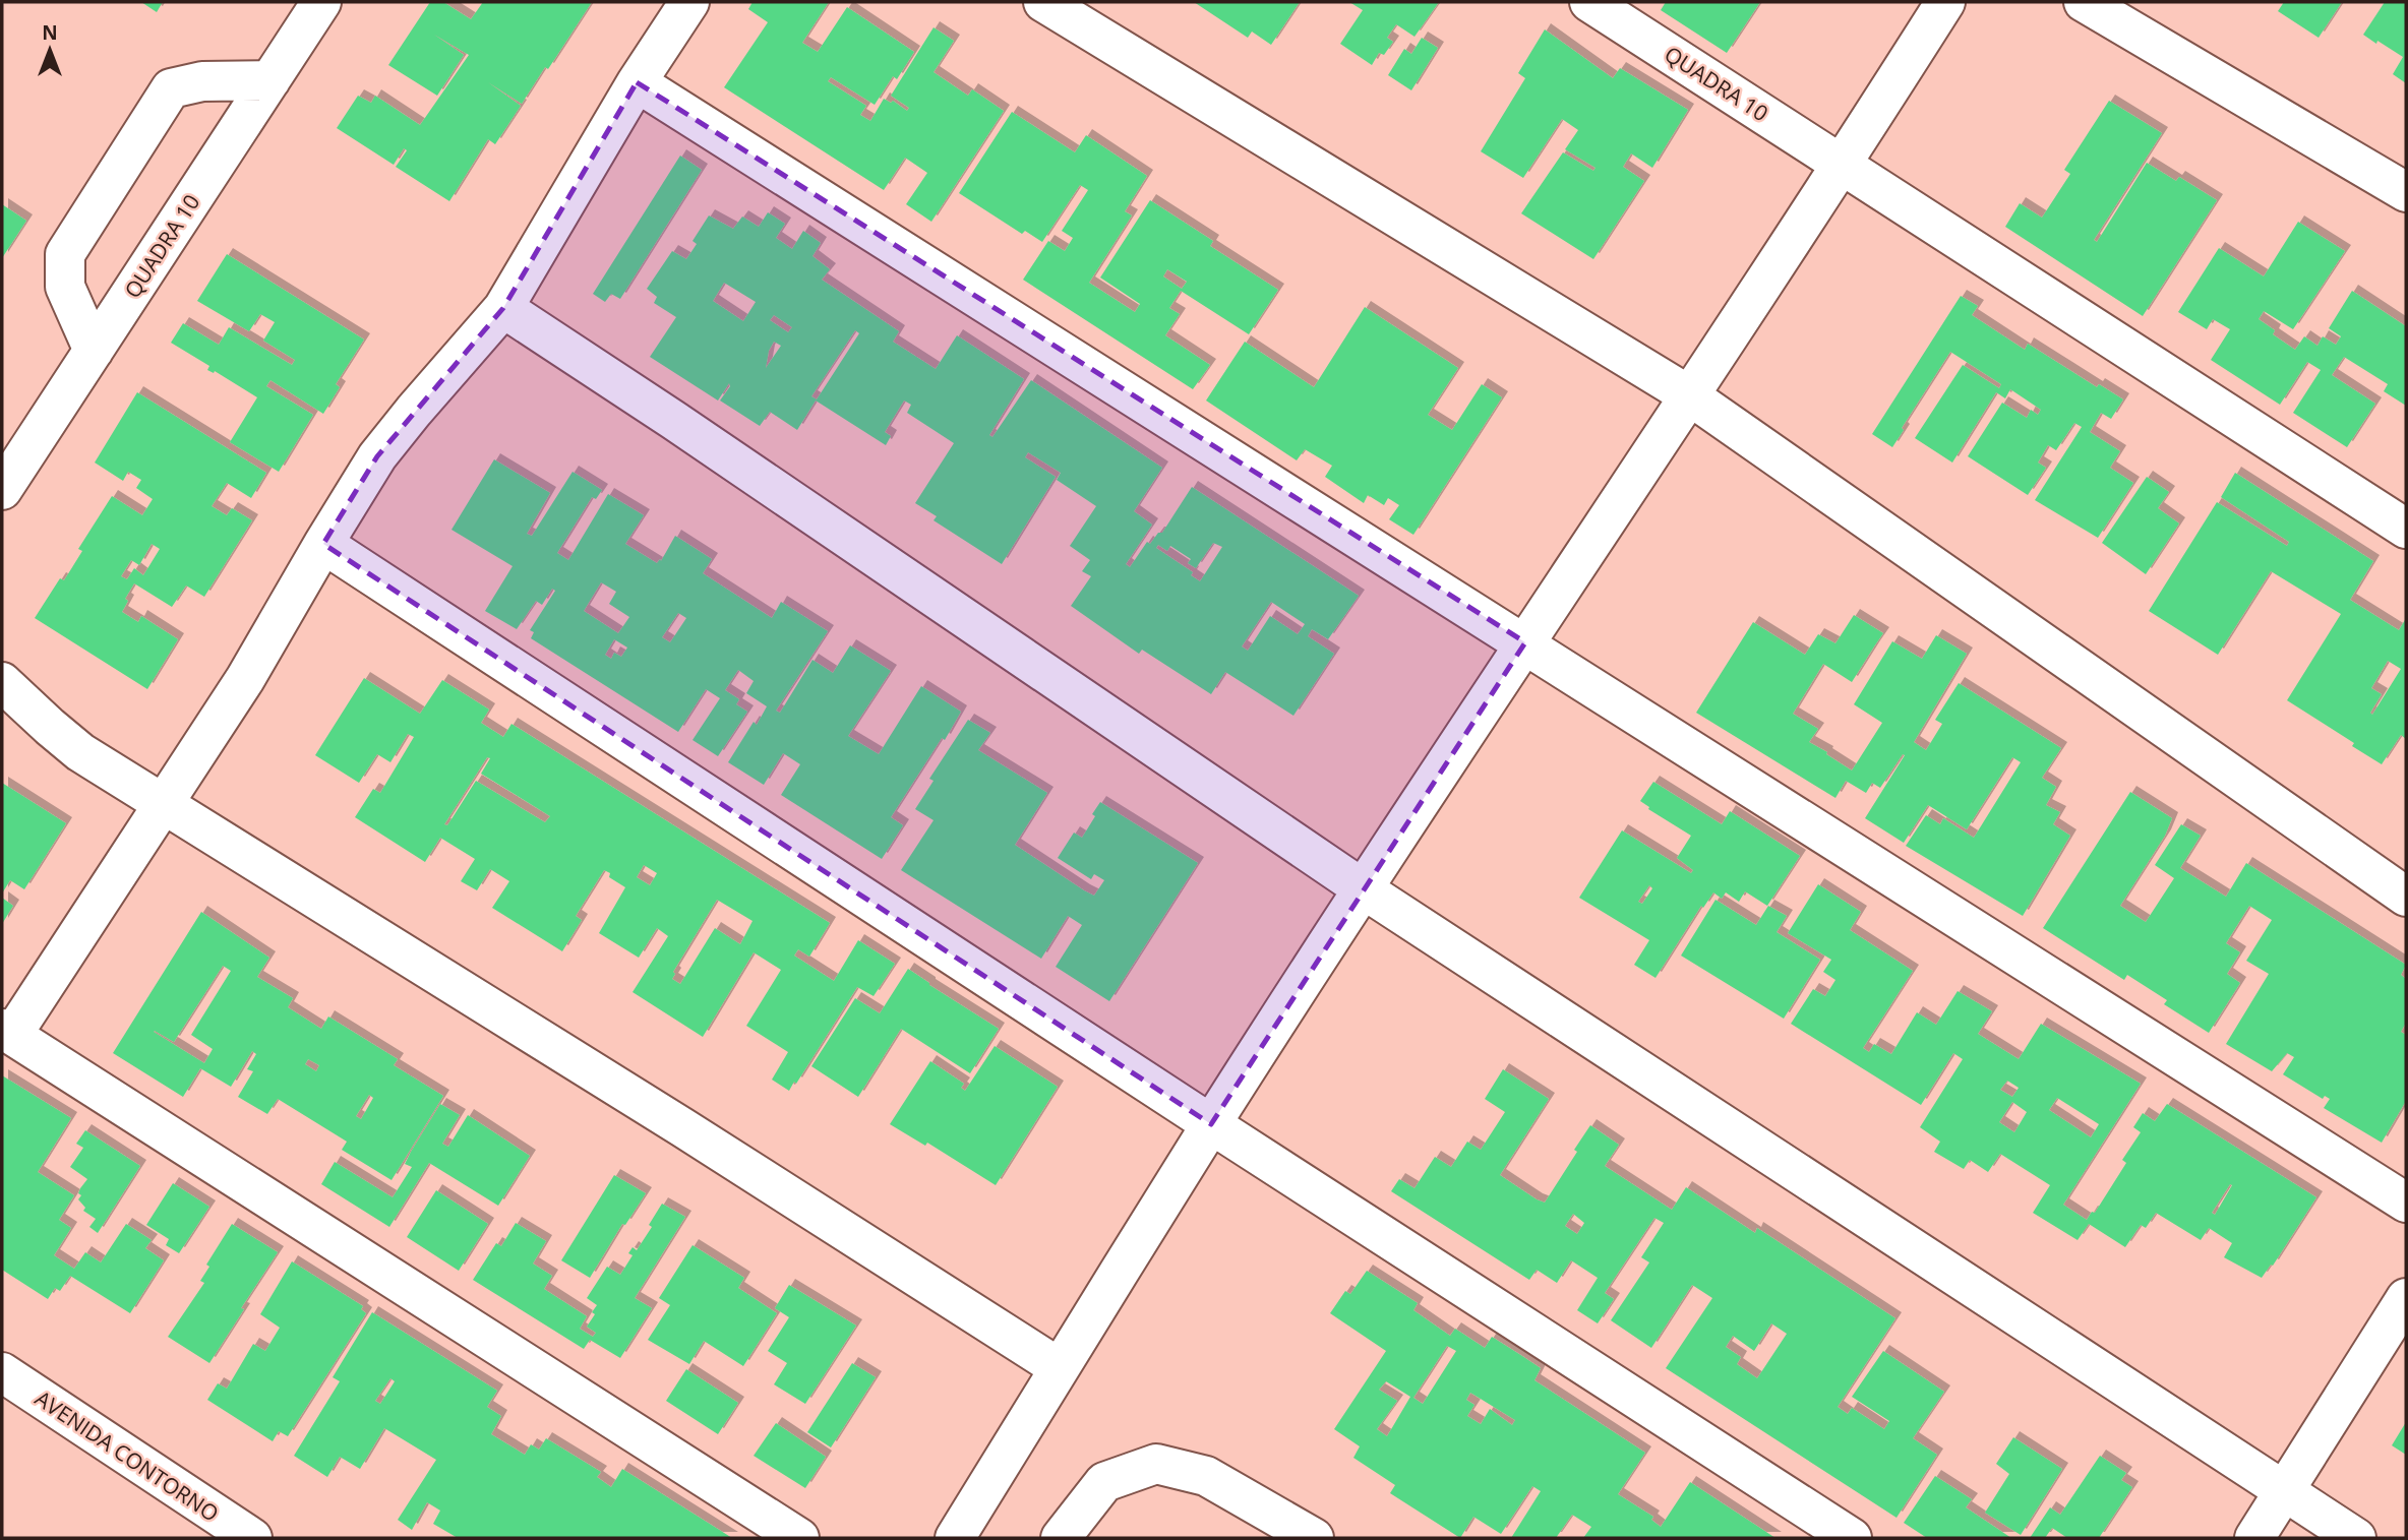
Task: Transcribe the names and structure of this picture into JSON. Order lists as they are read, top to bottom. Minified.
{"streets":{"street":["QUADRA 10","AVENIDA CONTORNO"]},"north":"top"}
